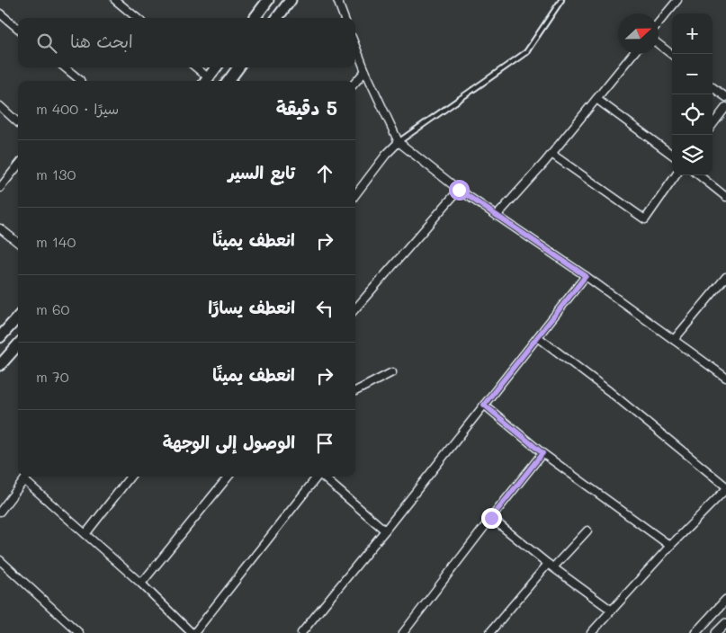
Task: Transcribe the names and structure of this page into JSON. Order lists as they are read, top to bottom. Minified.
{"north":"right","page":{"map_buttons":["+","−"],"search":"ابحث هنا","heading":["5 دقيقة","سيرًا · 400 m"],"list":[["تابع السير","130 m"],["انعطف يمينًا","140 m"],["انعطف يسارًا","60 m"],["انعطف يمينًا","70 m"],"الوصول إلى الوجهة"]}}
